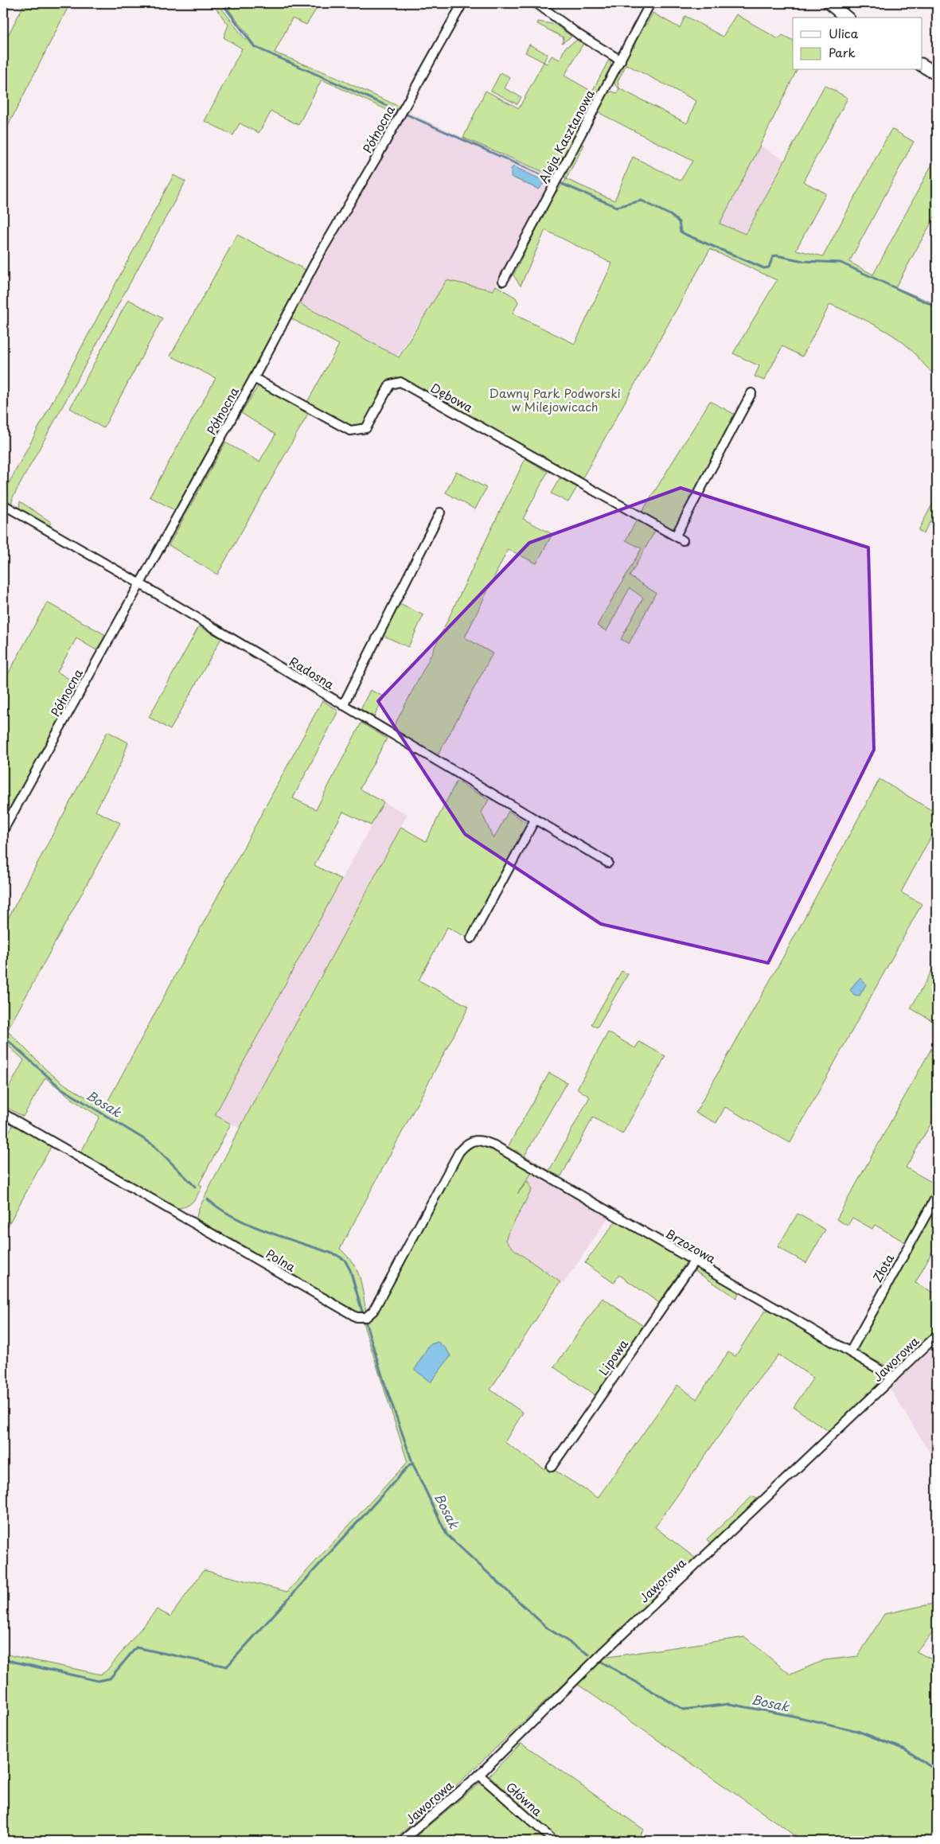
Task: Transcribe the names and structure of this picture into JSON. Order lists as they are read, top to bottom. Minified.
{"streets":{"street":["Północna","Aleja Kasztanowa","Dębowa","Radosna","Brzozowa","Polna","Złota","Lipowa","Jaworowa","Główna"]},"crossings":[["Północna","Dębowa"],["Północna","Radosna"],["Brzozowa","Polna"],["Brzozowa","Złota"],["Brzozowa","Lipowa"],["Brzozowa","Jaworowa"],["Jaworowa","Główna"]],"water":["Bosak"],"parks":["Dawny Park Podworski w Milejowicach"],"legend":["Ulica","Park"]}
